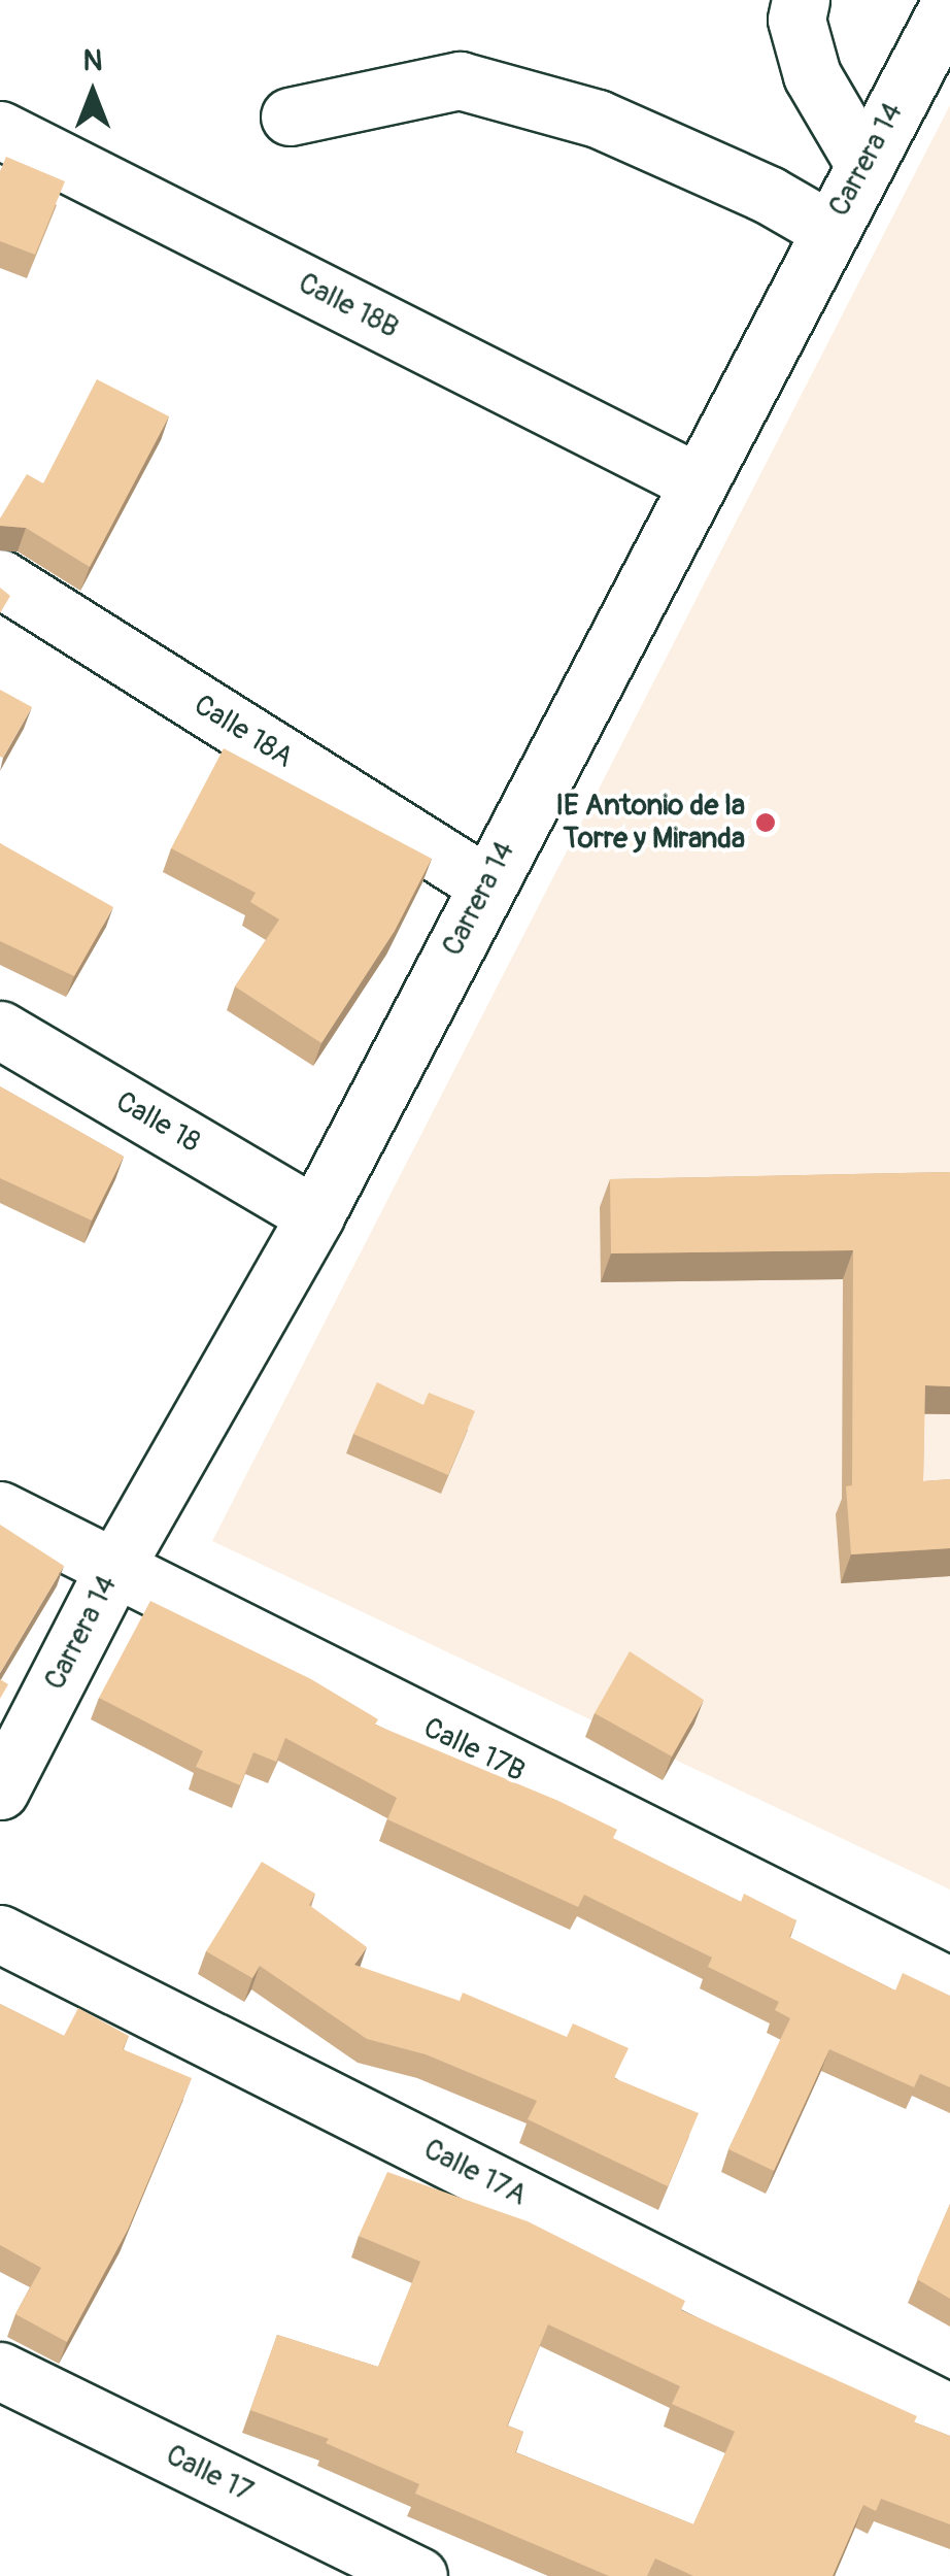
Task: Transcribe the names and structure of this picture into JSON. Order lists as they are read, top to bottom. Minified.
{"streets":{"street":["Carrera 14","Calle 18B","Calle 18A","Calle 18","Calle 17B","Calle 17A","Calle 17"]},"crossings":[["Carrera 14","Calle 18B"],["Carrera 14","Calle 18A"],["Carrera 14","Calle 18"],["Carrera 14","Calle 17B"]],"places":["IE Antonio de la Torre y Miranda"],"north":"top"}
